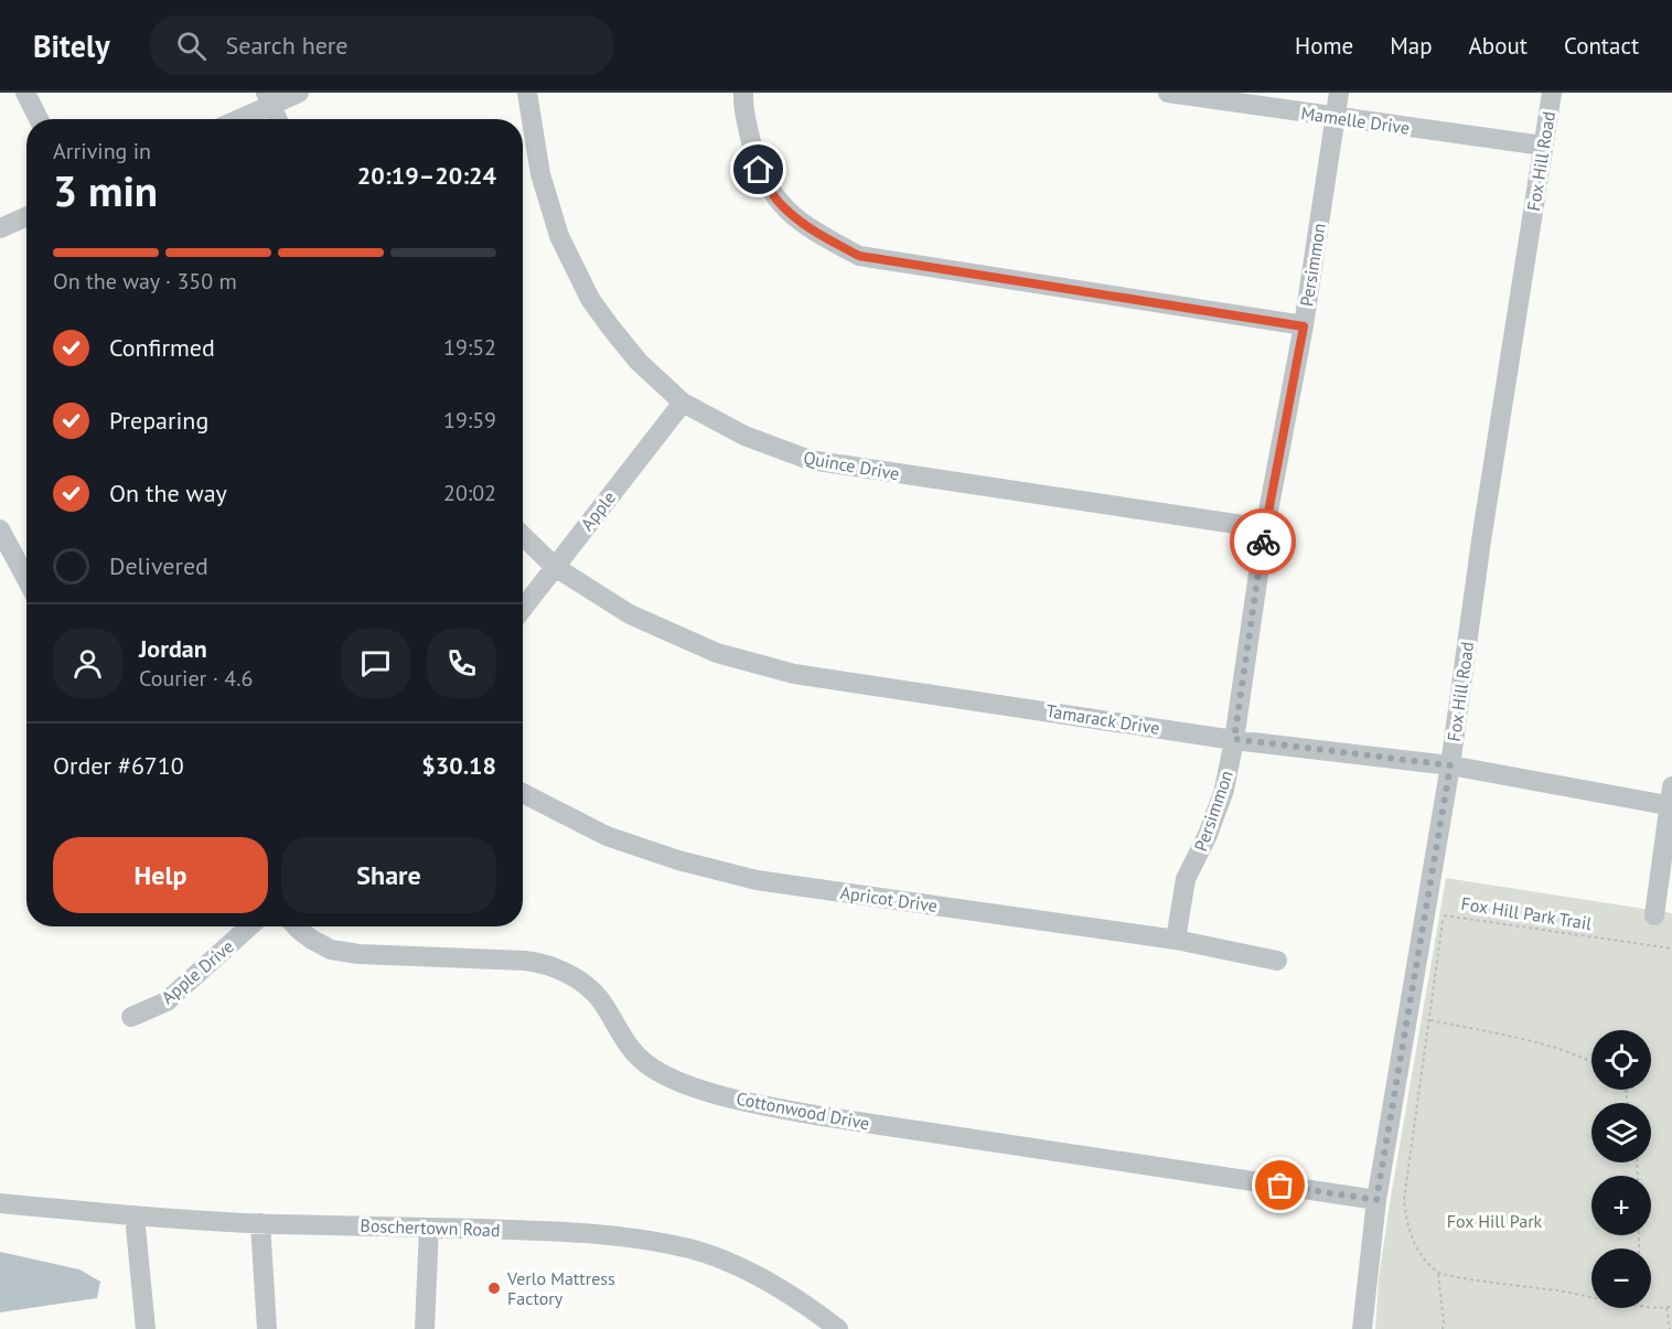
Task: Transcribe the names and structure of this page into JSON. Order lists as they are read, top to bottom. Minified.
{"streets":{"street":["Mamelle Drive","Fox Hill Road","Persimmon","Quince Drive","Apple","Tamarack Drive","Apricot Drive","Apple Drive","Cottonwood Drive","Boschertown Road"],"path":["Fox Hill Park Trail"]},"crossings":[["Mamelle Drive","Fox Hill Road"],["Mamelle Drive","Persimmon"],["Fox Hill Road","Tamarack Drive"],["Fox Hill Road","Cottonwood Drive"],["Persimmon","Quince Drive"],["Persimmon","Tamarack Drive"],["Persimmon","Apricot Drive"],["Quince Drive","Apple"],["Apple","Tamarack Drive"]],"parks":["Fox Hill Park"],"places":["Verlo Mattress Factory"],"page":{"header":"Bitely","search":"Search here","nav":["Home","Map","About","Contact"],"heading":["3 min","Arriving in","20:19–20:24"],"panel":["Jordan","Courier · 4.6","Order #6710","$30.18"],"bar":"On the way · 350 m","list":[["Confirmed","19:52"],["Preparing","19:59"],["On the way","20:02"],"Delivered"],"buttons":["Help","Share"],"map_buttons":["+","−"]}}
